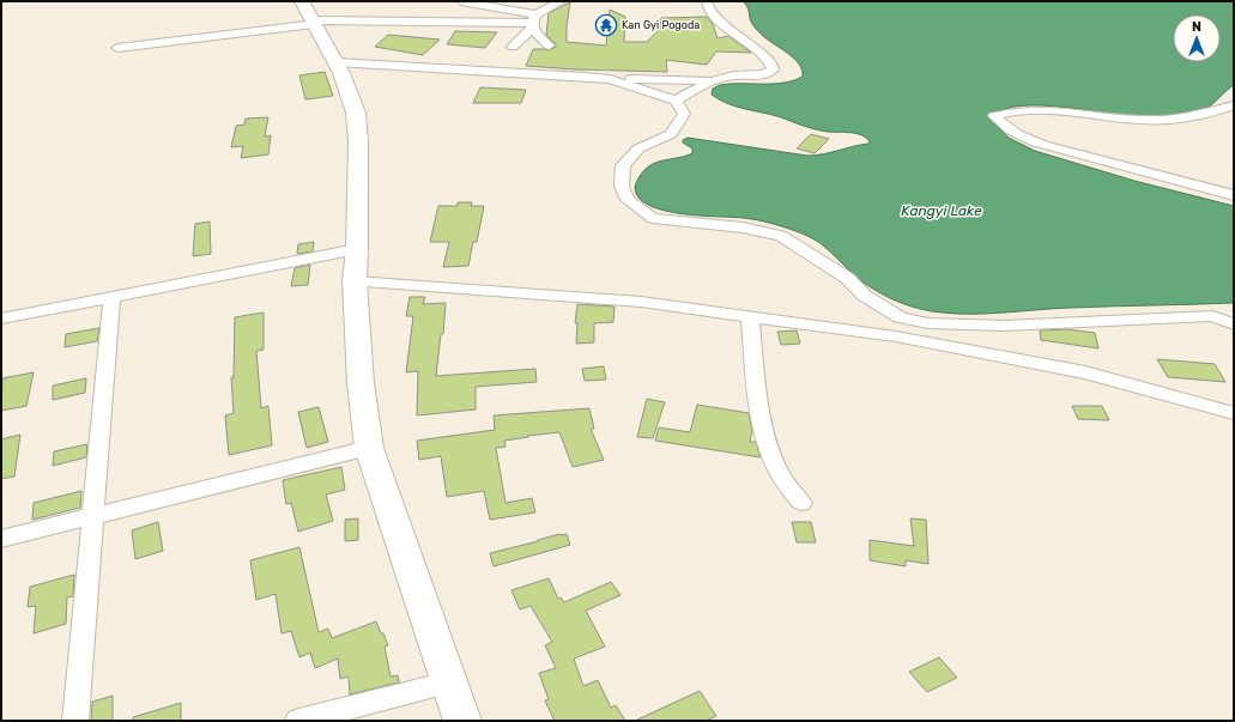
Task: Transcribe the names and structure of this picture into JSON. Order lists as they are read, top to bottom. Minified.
{"water":["Kangyi Lake"],"places":{"temple":["Kan Gyi Pogoda"]},"north":"top"}
